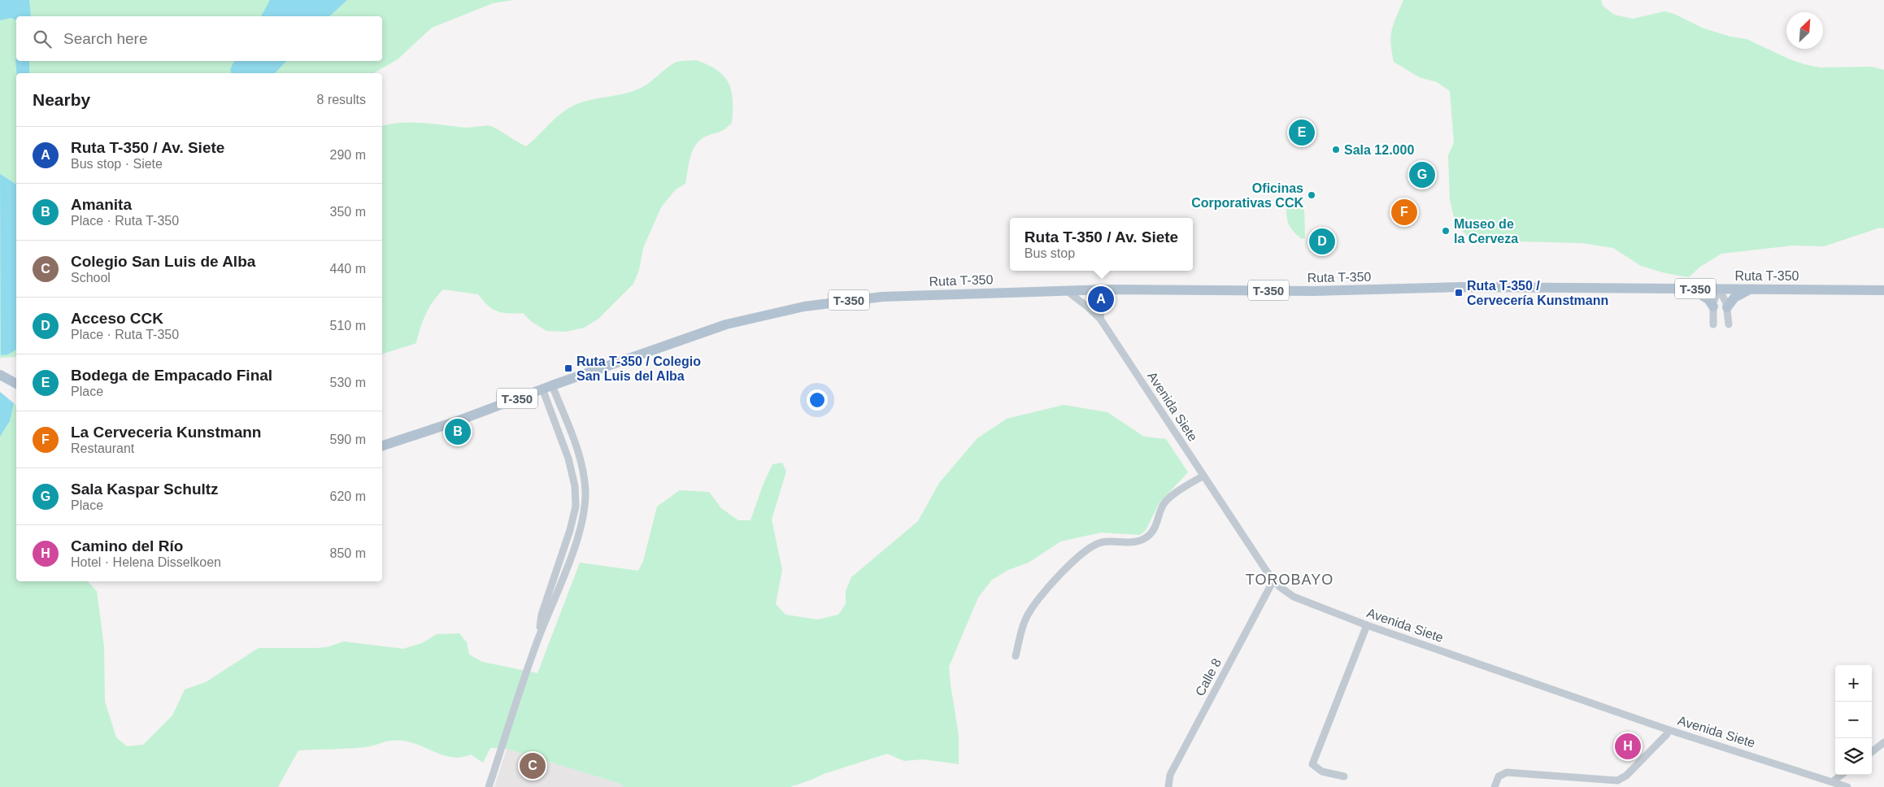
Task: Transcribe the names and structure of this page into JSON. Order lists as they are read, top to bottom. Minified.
{"streets":{"main road":["Ruta T-350","T-350"],"street":["Avenida Siete","Calle 8"]},"crossings":[["Ruta T-350","Avenida Siete"],["Avenida Siete","Calle 8"]],"districts":["TOROBAYO"],"places":{"other":["Sala 12.000","Oficinas Corporativas CCK","Museo de la Cerveza"],"transit":["Ruta T-350 / Cervecería Kunstmann","Ruta T-350 / Colegio San Luis del Alba"]},"north":"top right","page":{"search":"Search here","heading":["Nearby","8 results"],"pins":["E","G","F","D","A","B","H","C"],"list":[{"mark":"A","name":"Ruta T-350 / Av. Siete","note":"Bus stop · Siete","value":"290 m"},{"mark":"B","name":"Amanita","note":"Place · Ruta T-350","value":"350 m"},{"mark":"C","name":"Colegio San Luis de Alba","note":"School","value":"440 m"},{"mark":"D","name":"Acceso CCK","note":"Place · Ruta T-350","value":"510 m"},{"mark":"E","name":"Bodega de Empacado Final","note":"Place","value":"530 m"},{"mark":"F","name":"La Cerveceria Kunstmann","note":"Restaurant","value":"590 m"},{"mark":"G","name":"Sala Kaspar Schultz","note":"Place","value":"620 m"},{"mark":"H","name":"Camino del Río","note":"Hotel · Helena Disselkoen","value":"850 m"}],"popup":["Ruta T-350 / Av. Siete","Bus stop"],"map_buttons":["+","−"]}}
